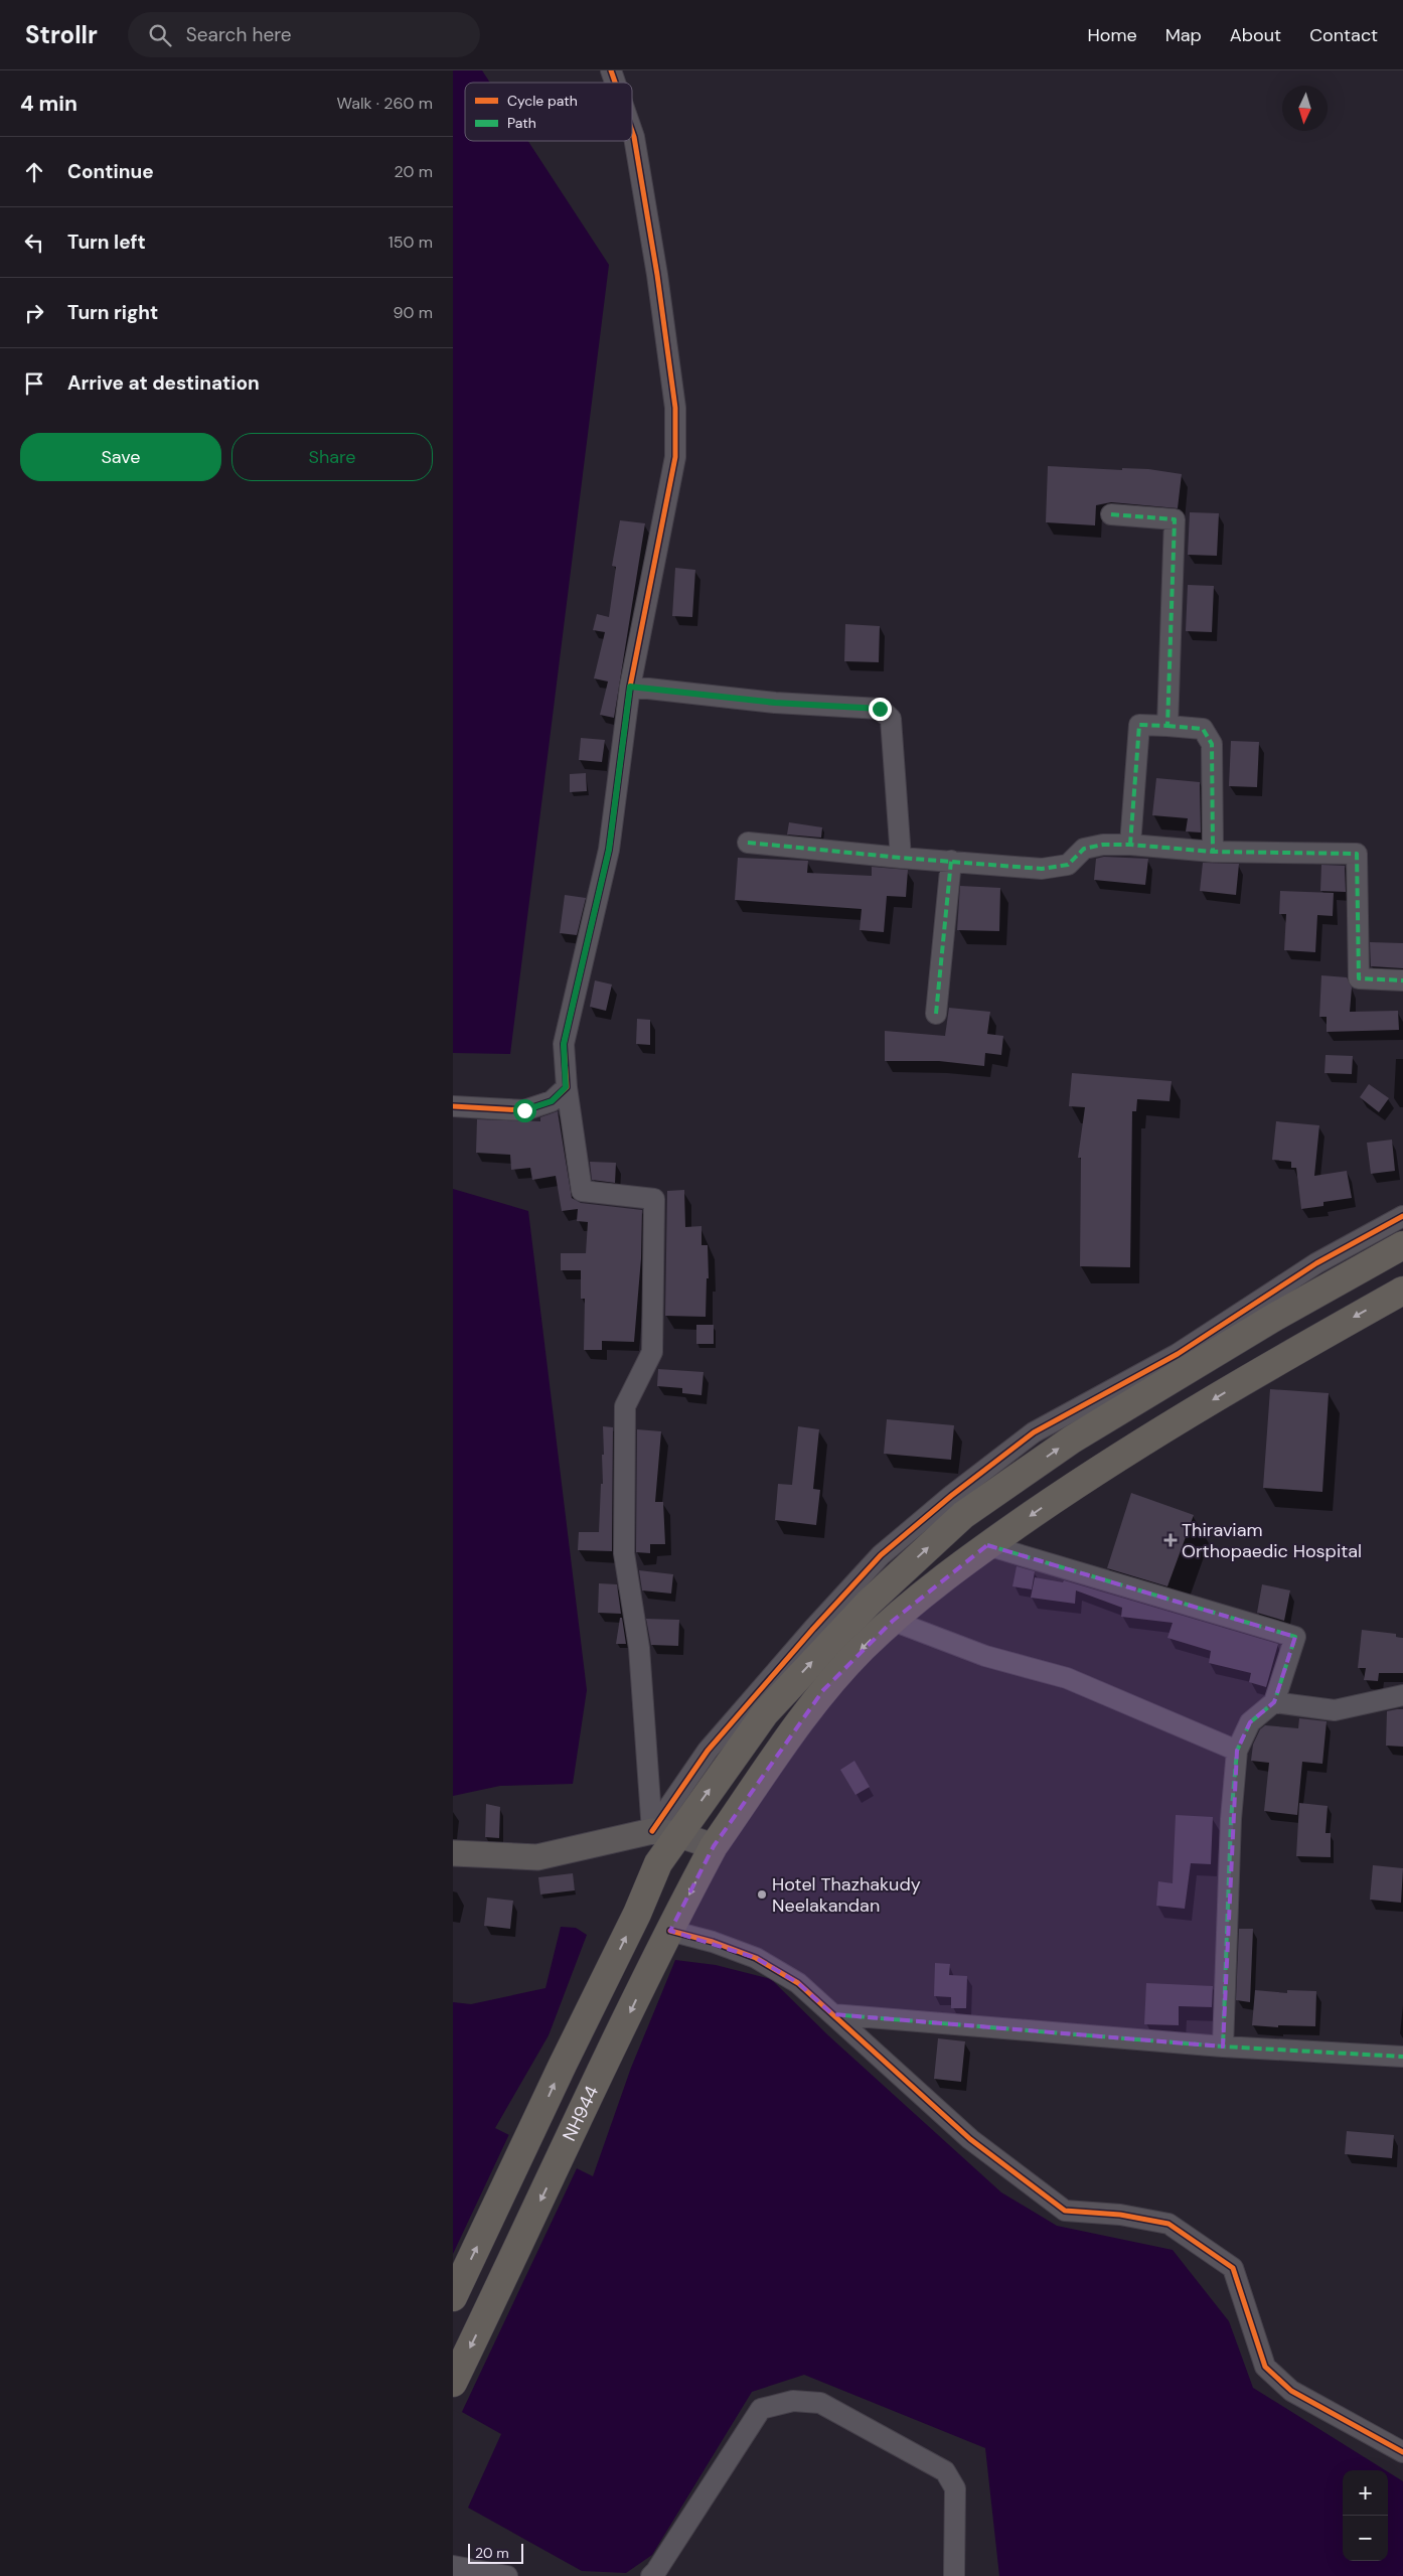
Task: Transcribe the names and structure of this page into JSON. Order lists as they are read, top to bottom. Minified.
{"streets":{"highway":["NH944"]},"places":{"health":["Thiraviam Orthopaedic Hospital"],"other":["Hotel Thazhakudy Neelakandan"]},"legend":["Cycle path","Path"],"scale_bar":"20 m","north":"bottom","page":{"header":"Strollr","search":"Search here","nav":["Home","Map","About","Contact"],"heading":["4 min","Walk · 260 m"],"list":[["Continue","20 m"],["Turn left","150 m"],["Turn right","90 m"],"Arrive at destination"],"buttons":["Save","Share"],"map_buttons":["+","−"],"scale":"20 m"}}
